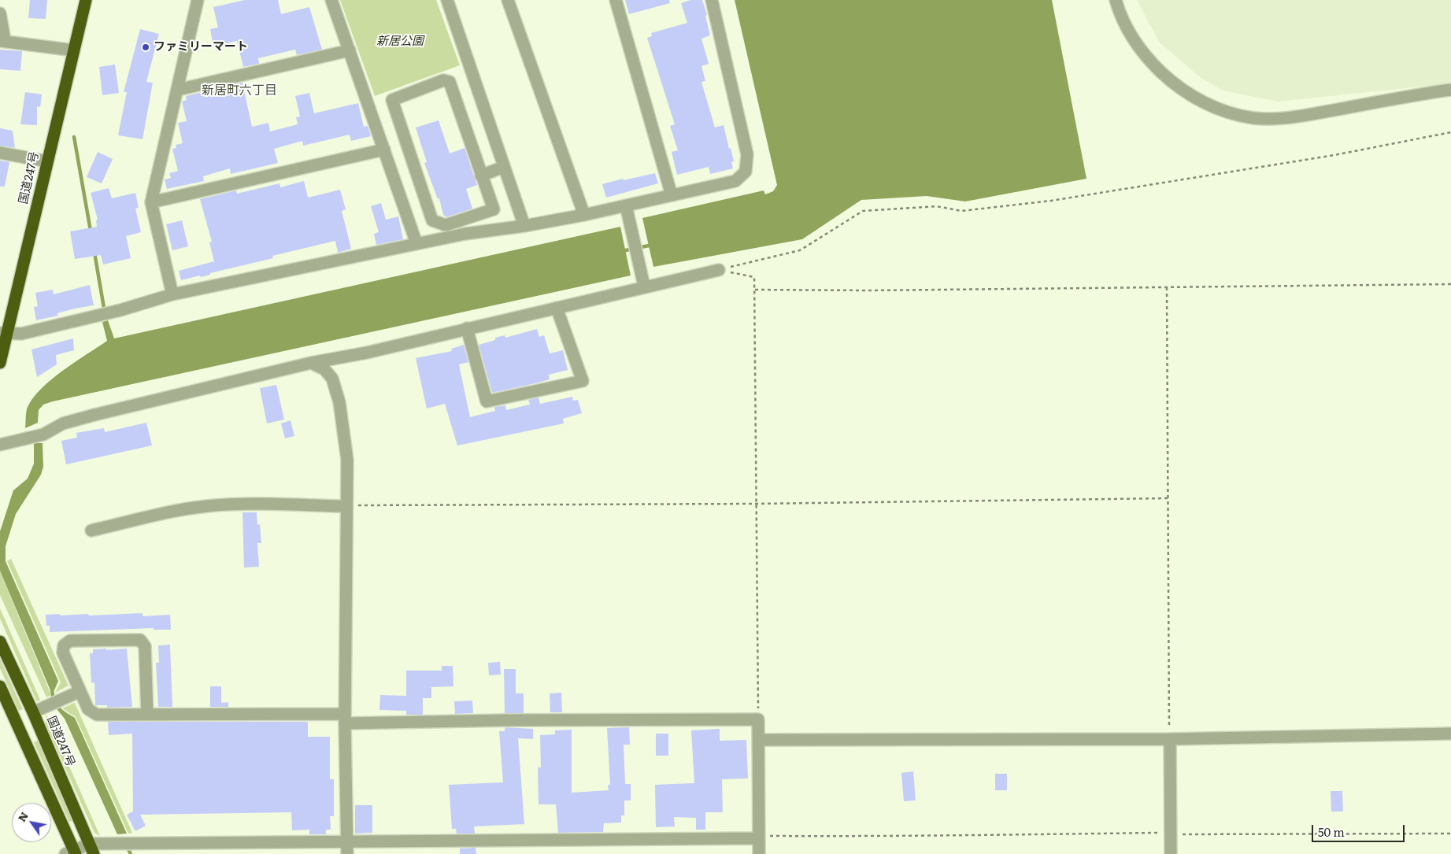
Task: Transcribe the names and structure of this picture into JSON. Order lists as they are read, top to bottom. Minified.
{"streets":{"highway":["国道247号"]},"districts":["新居町六丁目"],"parks":["新居公園"],"places":["ファミリーマート"],"scale_bar":"50 m","north":"top left"}
